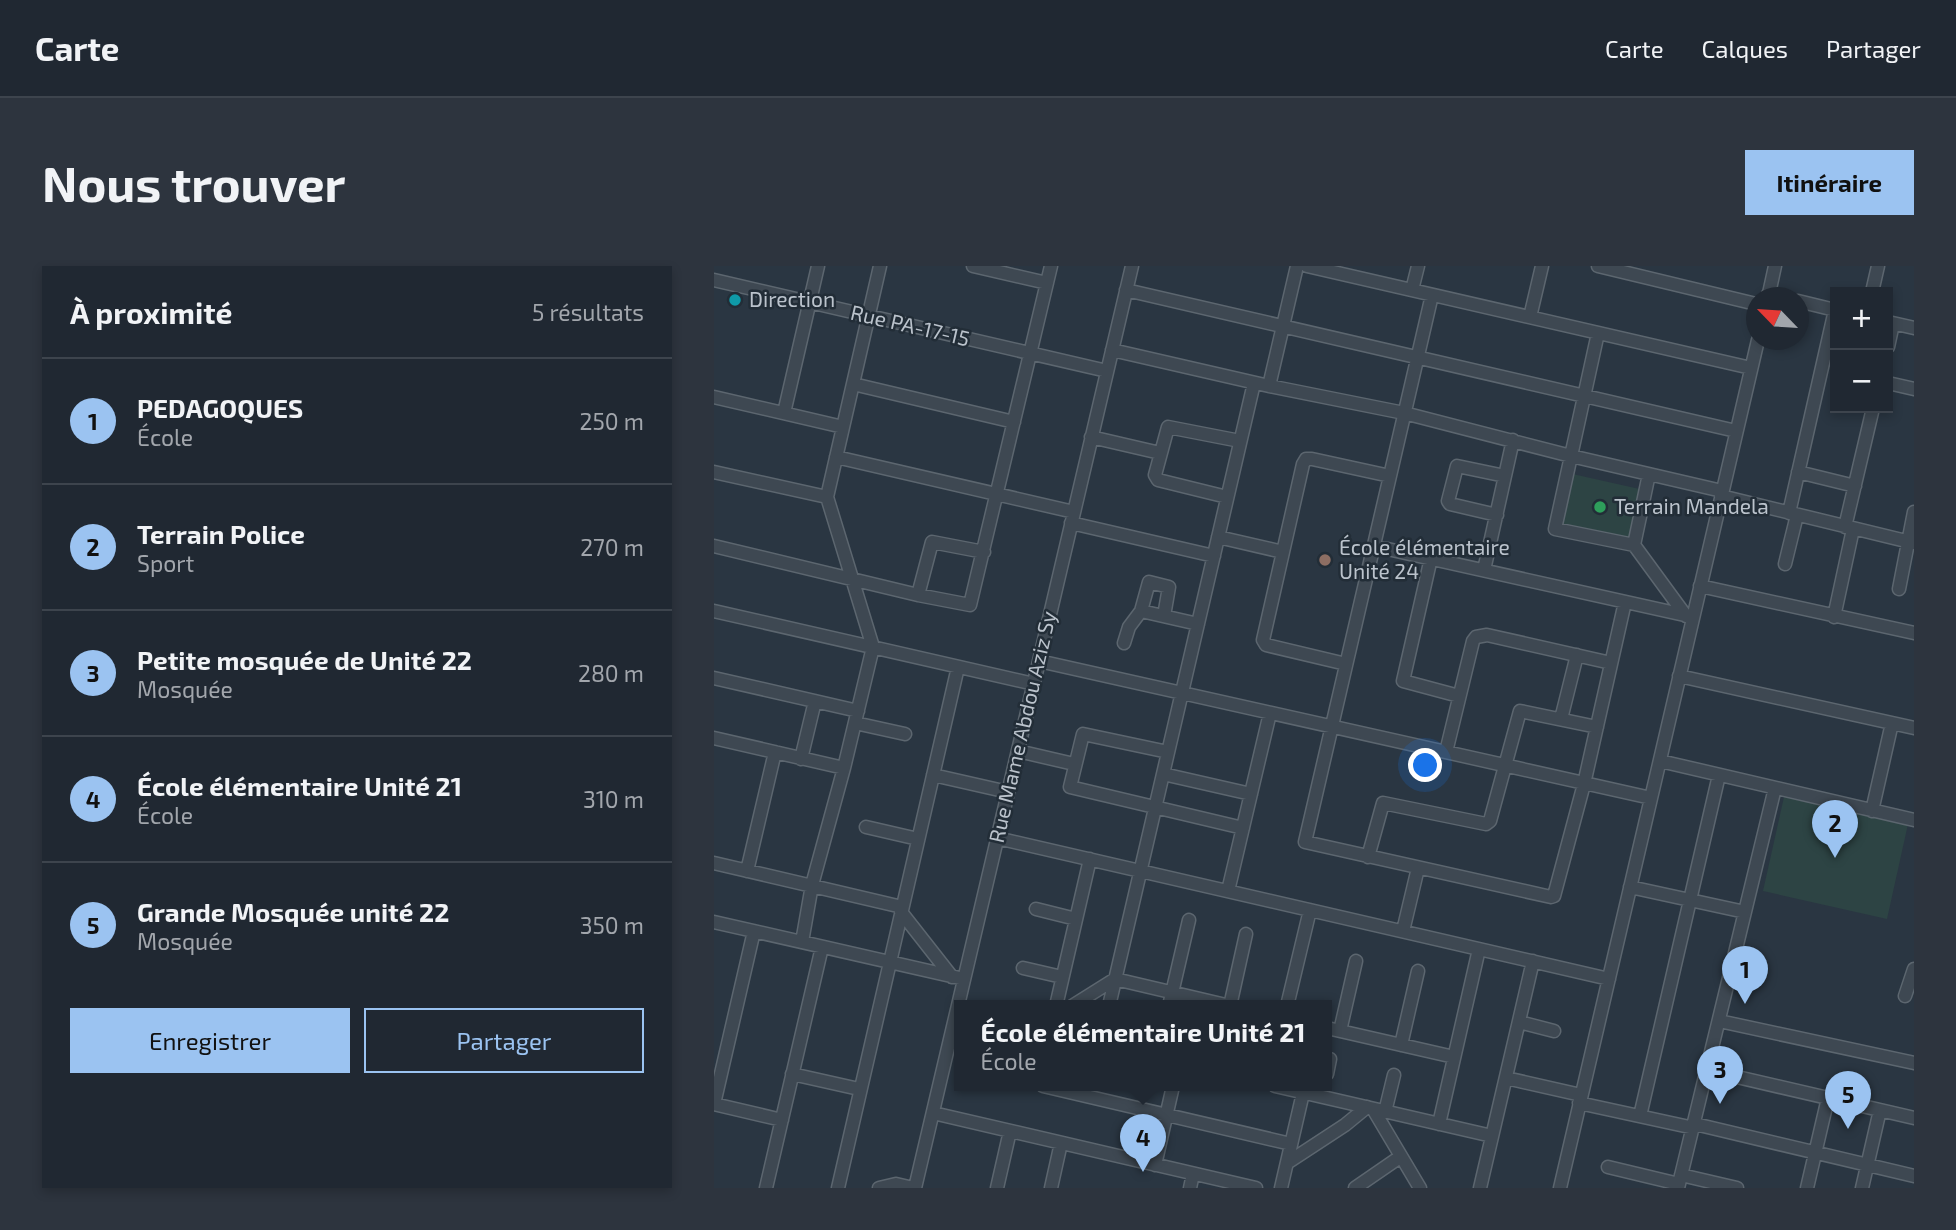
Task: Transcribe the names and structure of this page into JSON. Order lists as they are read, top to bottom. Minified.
{"streets":{"street":["Rue PA-17-15","Rue Mame Abdou Aziz Sy"]},"crossings":[["Rue PA-17-15","Rue Mame Abdou Aziz Sy"]],"places":["Direction","Terrain Mandela","École élémentaire Unité 24"],"north":"top left","page":{"header":"Carte","nav":["Carte","Calques","Partager"],"buttons":["Itinéraire",["Enregistrer","Partager"]],"title":"Nous trouver","heading":["À proximité","5 résultats"],"map_buttons":["+","−"],"list":[{"mark":"1","name":"PEDAGOQUES","note":"École","value":"250 m"},{"mark":"2","name":"Terrain Police","note":"Sport","value":"270 m"},{"mark":"3","name":"Petite mosquée de Unité 22","note":"Mosquée","value":"280 m"},{"mark":"4","name":"École élémentaire Unité 21","note":"École","value":"310 m"},{"mark":"5","name":"Grande Mosquée unité 22","note":"Mosquée","value":"350 m"}],"pins":["2","1","3","5","4"],"popup":["École élémentaire Unité 21","École"]}}
